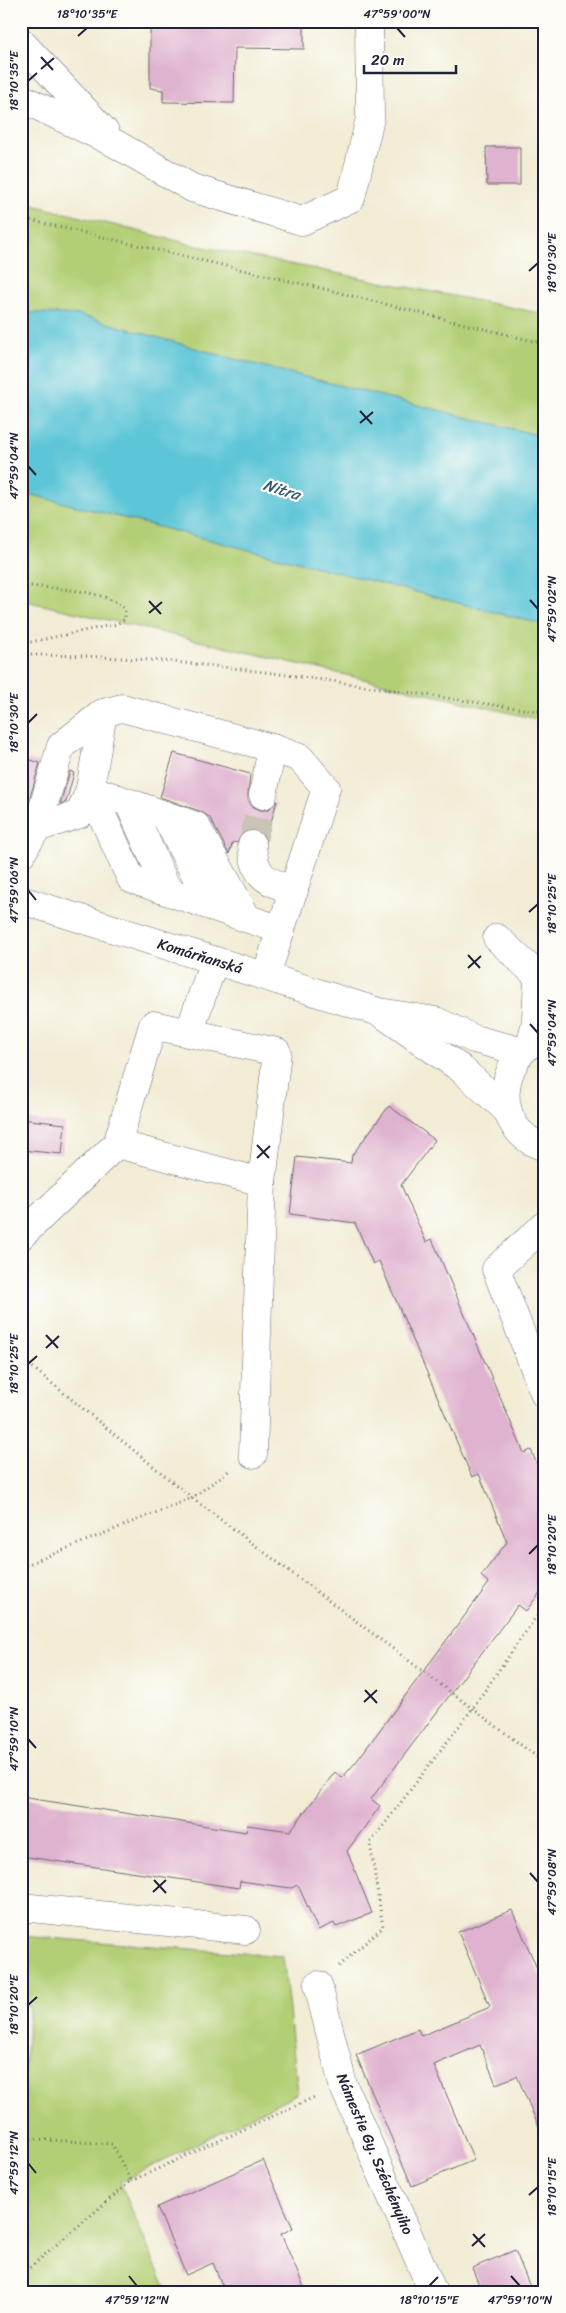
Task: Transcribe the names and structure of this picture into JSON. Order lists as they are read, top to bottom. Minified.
{"streets":{"street":["Komárňanská","Námestie Gy. Széchényiho"]},"water":["Nitra"],"scale_bar":"20 m","coordinates":["18°10'35\"E","47°59'00\"N","18°10'30\"E","47°59'04\"N","47°59'02\"N","47°59'06\"N","18°10'25\"E","18°10'20\"E","47°59'10\"N","47°59'08\"N","47°59'12\"N","18°10'15\"E"]}
